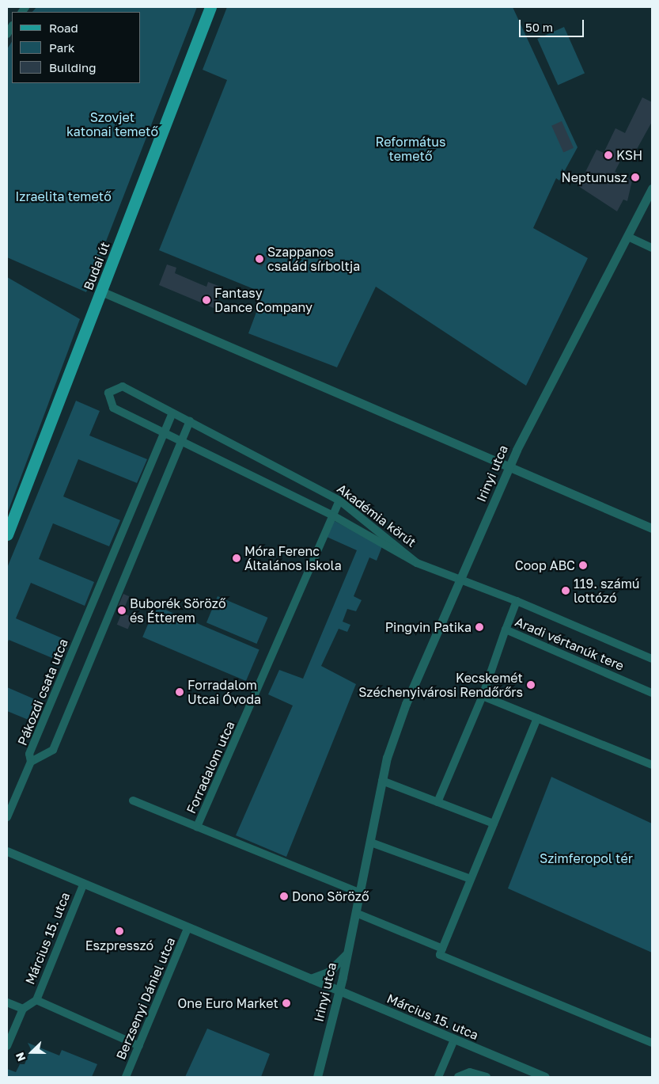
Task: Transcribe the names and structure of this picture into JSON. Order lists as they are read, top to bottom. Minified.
{"streets":{"main road":["Budai út"],"street":["Irinyi utca","Akadémia körút","Aradi vértanúk tere","Pákozdi csata utca","Forradalom utca","Március 15. utca","Berzsenyi Dániel utca"]},"crossings":[["Irinyi utca","Aradi vértanúk tere"],["Irinyi utca","Forradalom utca"],["Irinyi utca","Március 15. utca"],["Akadémia körút","Aradi vértanúk tere"],["Akadémia körút","Pákozdi csata utca"],["Akadémia körút","Forradalom utca"],["Március 15. utca","Berzsenyi Dániel utca"]],"parks":["Szovjet katonai temető","Református temető","Izraelita temető","Szimferopol tér"],"places":["KSH","Neptunusz","Szappanos család sírboltja","Fantasy Dance Company","Móra Ferenc Általános Iskola","Coop ABC","119. számú lottózó","Buborék Söröző és Étterem","Pingvin Patika","Kecskemét Széchenyivárosi Rendőrőrs","Forradalom Utcai Óvoda","Dono Söröző","Eszpresszó","One Euro Market"],"legend":["Road","Park","Building"],"scale_bar":"50 m","north":"left"}
